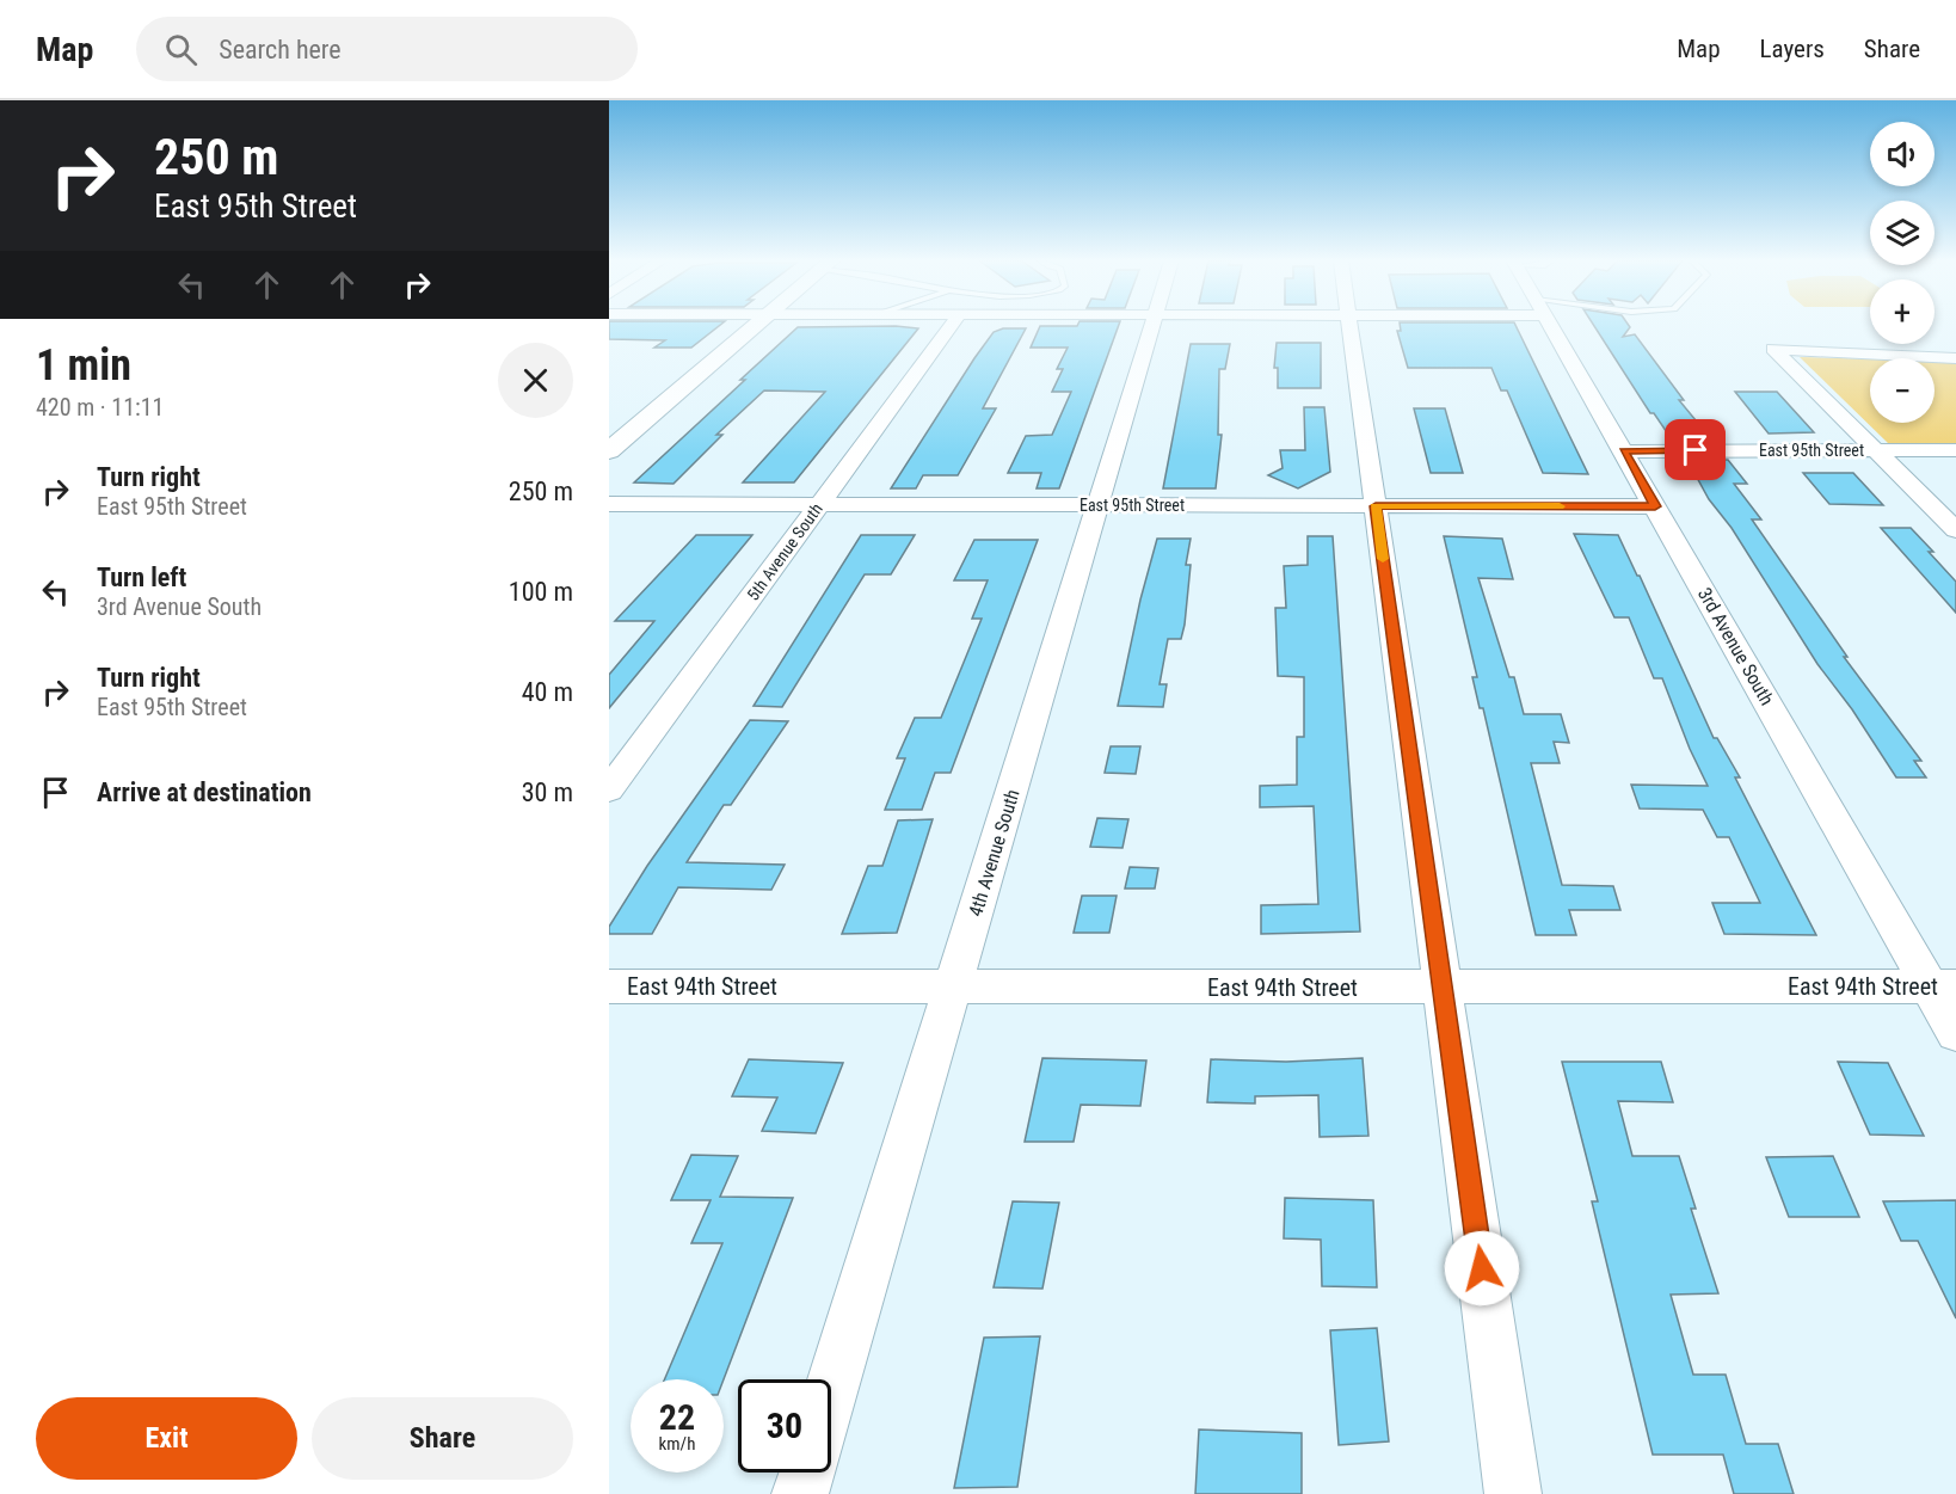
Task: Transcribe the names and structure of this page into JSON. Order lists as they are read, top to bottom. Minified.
{"streets":{"street":["East 95th Street","5th Avenue South","3rd Avenue South","4th Avenue South","East 94th Street"]},"crossings":[["East 95th Street","5th Avenue South"],["East 95th Street","3rd Avenue South"],["East 95th Street","4th Avenue South"],["3rd Avenue South","East 94th Street"],["4th Avenue South","East 94th Street"]],"page":{"header":"Map","search":"Search here","nav":["Map","Layers","Share"],"turn":["250 m","East 95th Street"],"map_buttons":["+","−"],"heading":["1 min","420 m · 11:11"],"list":[{"name":"Turn right","note":"East 95th Street","value":"250 m"},{"name":"Turn left","note":"3rd Avenue South","value":"100 m"},{"name":"Turn right","note":"East 95th Street","value":"40 m"},{"name":"Arrive at destination","value":"30 m"}],"speed":"22 km/h","limit":"30","buttons":["Exit","Share"]}}
